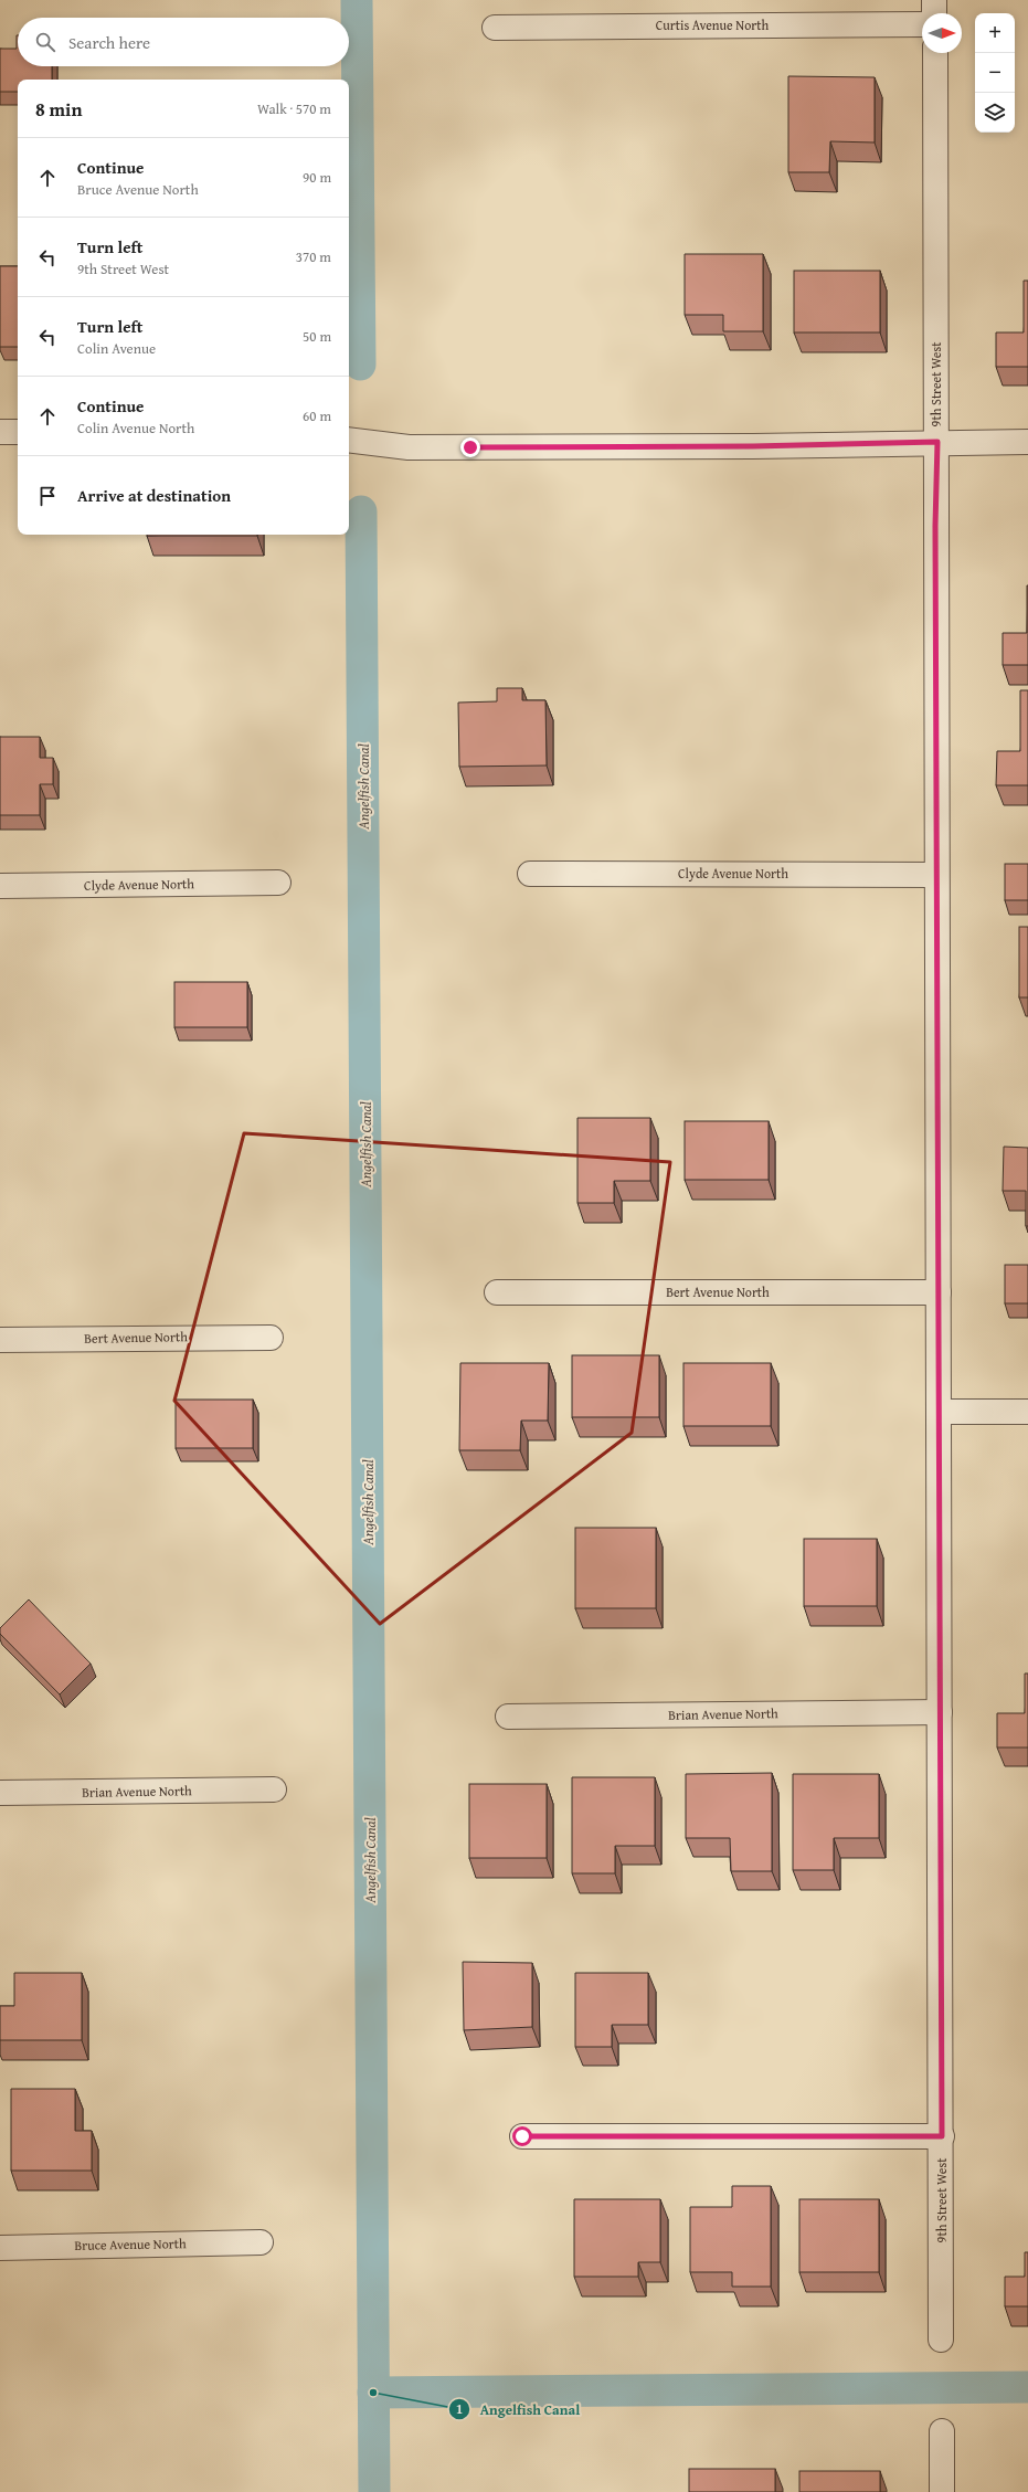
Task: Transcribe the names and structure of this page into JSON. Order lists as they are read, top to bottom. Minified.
{"streets":{"street":["Curtis Avenue North","9th Street West","Clyde Avenue North","Bert Avenue North","Brian Avenue North","Bruce Avenue North"]},"crossings":[["9th Street West","Clyde Avenue North"],["9th Street West","Bert Avenue North"],["9th Street West","Brian Avenue North"]],"water":["Angelfish Canal"],"places":["Angelfish Canal"],"north":"right","page":{"map_buttons":["+","−"],"search":"Search here","heading":["8 min","Walk · 570 m"],"list":[["Continue","Bruce Avenue North","90 m"],["Turn left","9th Street West","370 m"],["Turn left","Colin Avenue","50 m"],["Continue","Colin Avenue North","60 m"],"Arrive at destination"]}}
